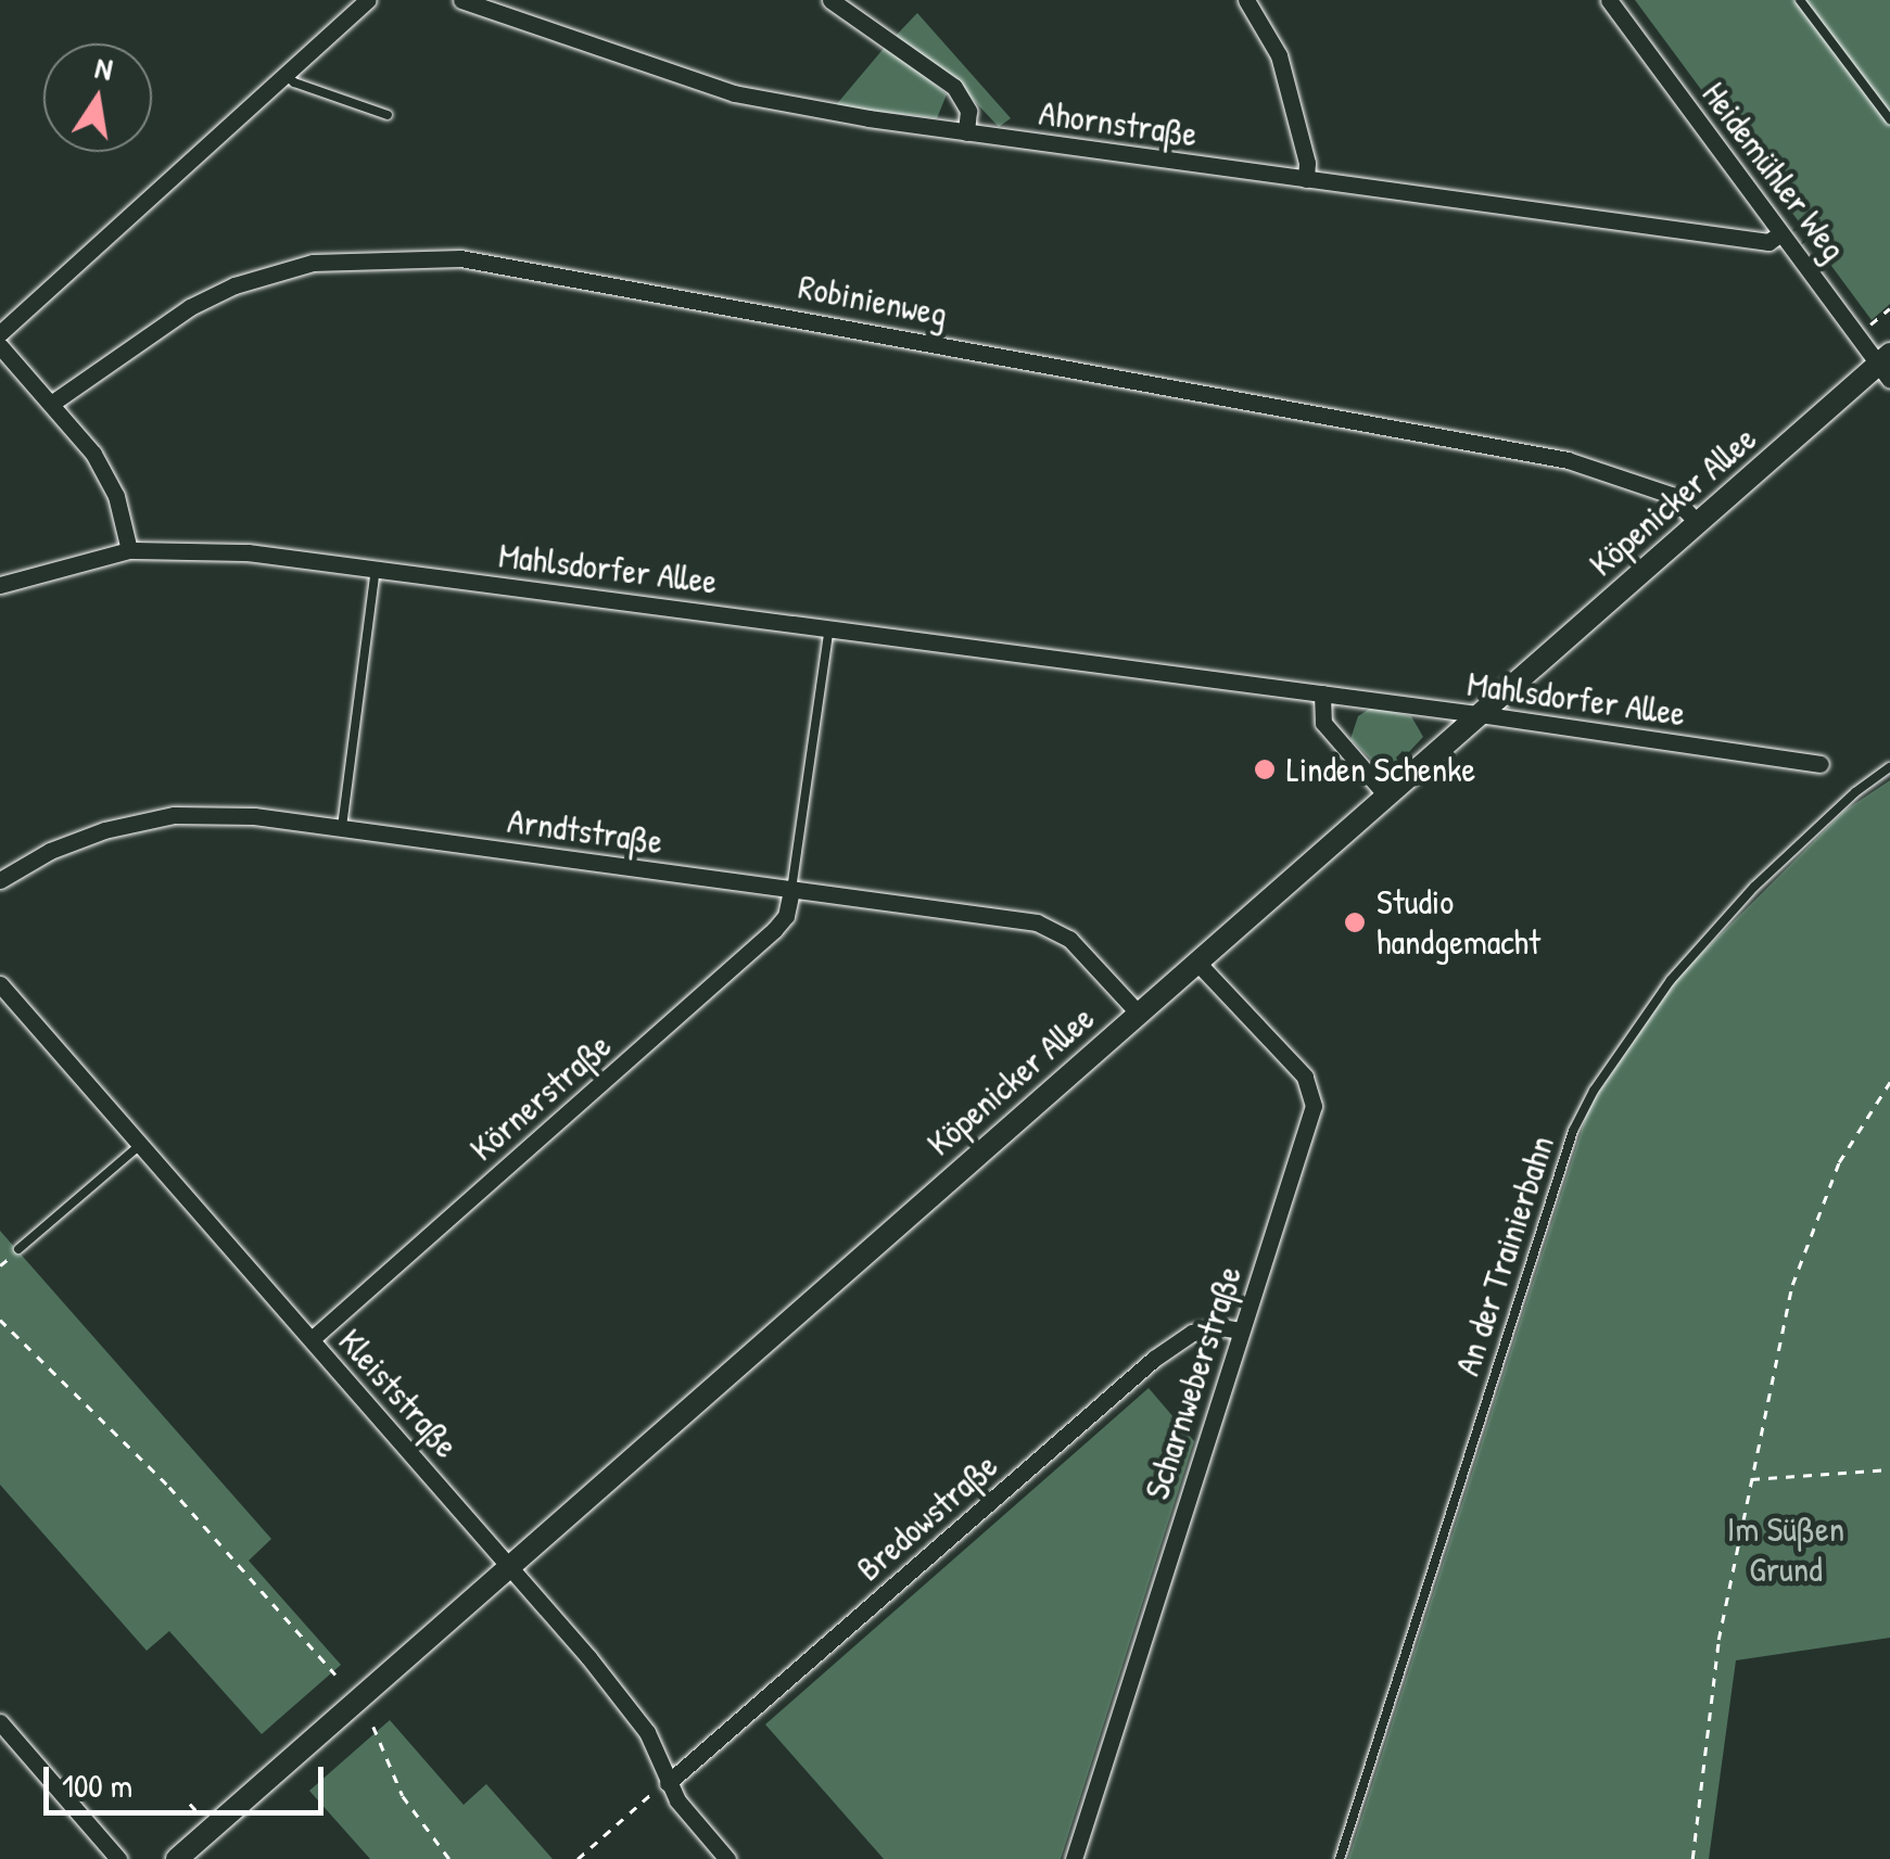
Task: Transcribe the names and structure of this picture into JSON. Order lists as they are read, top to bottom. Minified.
{"streets":{"street":["Ahornstraße","Heidemühler Weg","Robinienweg","Köpenicker Allee","Mahlsdorfer Allee","Arndtstraße","Körnerstraße","Scharnweberstraße","Kleiststraße","Bredowstraße"],"lane":["An der Trainierbahn"]},"crossings":[["Ahornstraße","Heidemühler Weg"],["Heidemühler Weg","Köpenicker Allee"],["Robinienweg","Köpenicker Allee"],["Köpenicker Allee","Mahlsdorfer Allee"],["Köpenicker Allee","Arndtstraße"],["Köpenicker Allee","Scharnweberstraße"],["Köpenicker Allee","Kleiststraße"],["Arndtstraße","Körnerstraße"],["Körnerstraße","Kleiststraße"],["Scharnweberstraße","Bredowstraße"],["Kleiststraße","Bredowstraße"]],"parks":["Im Süßen Grund"],"places":["Linden Schenke","Studio handgemacht"],"scale_bar":"100 m","north":"top"}
